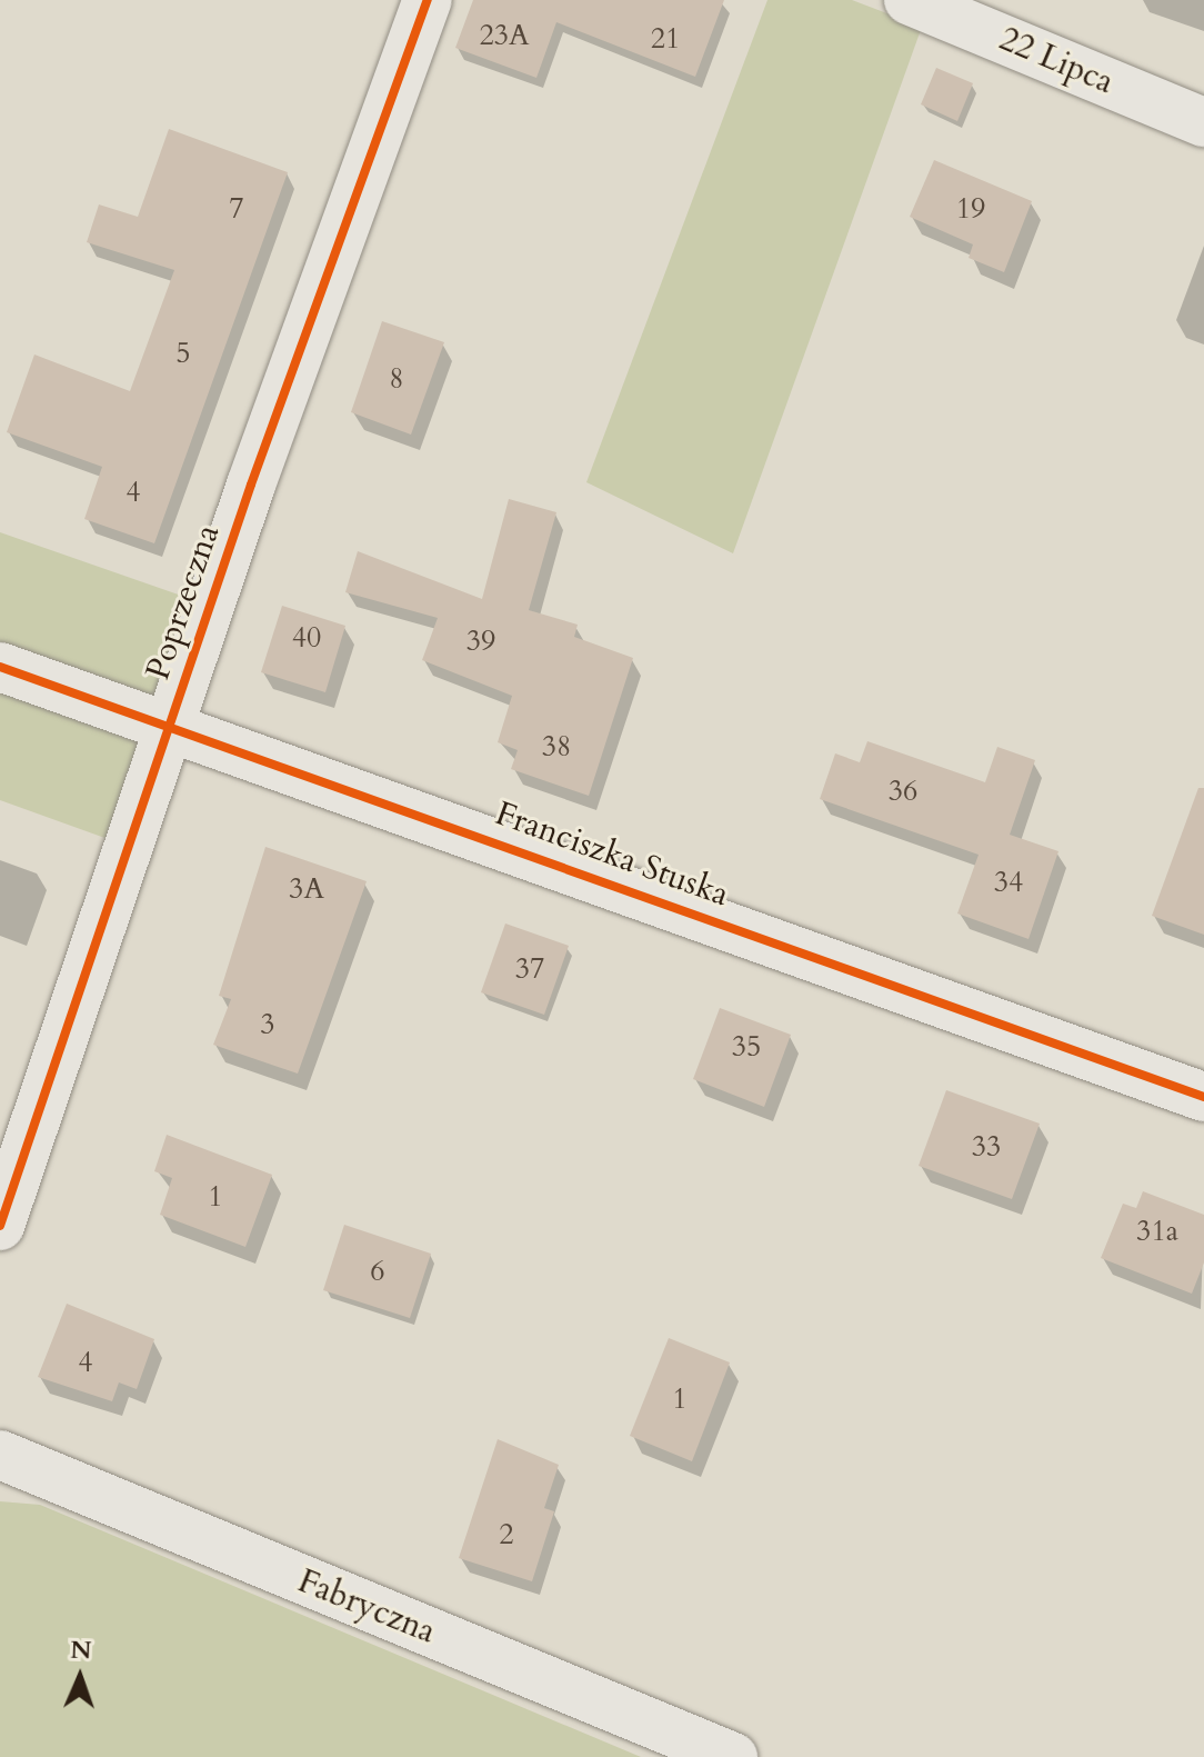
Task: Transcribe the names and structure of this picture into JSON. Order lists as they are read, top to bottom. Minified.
{"streets":{"street":["22 Lipca","Poprzeczna","Franciszka Stuska","Fabryczna"]},"crossings":[["Poprzeczna","Franciszka Stuska"]],"house_numbers":["23A","21","7","19","5","8","4","40","39","38","36","34","3A","37","3","35","33","1","31a","6","4","1","2"],"north":"top"}
